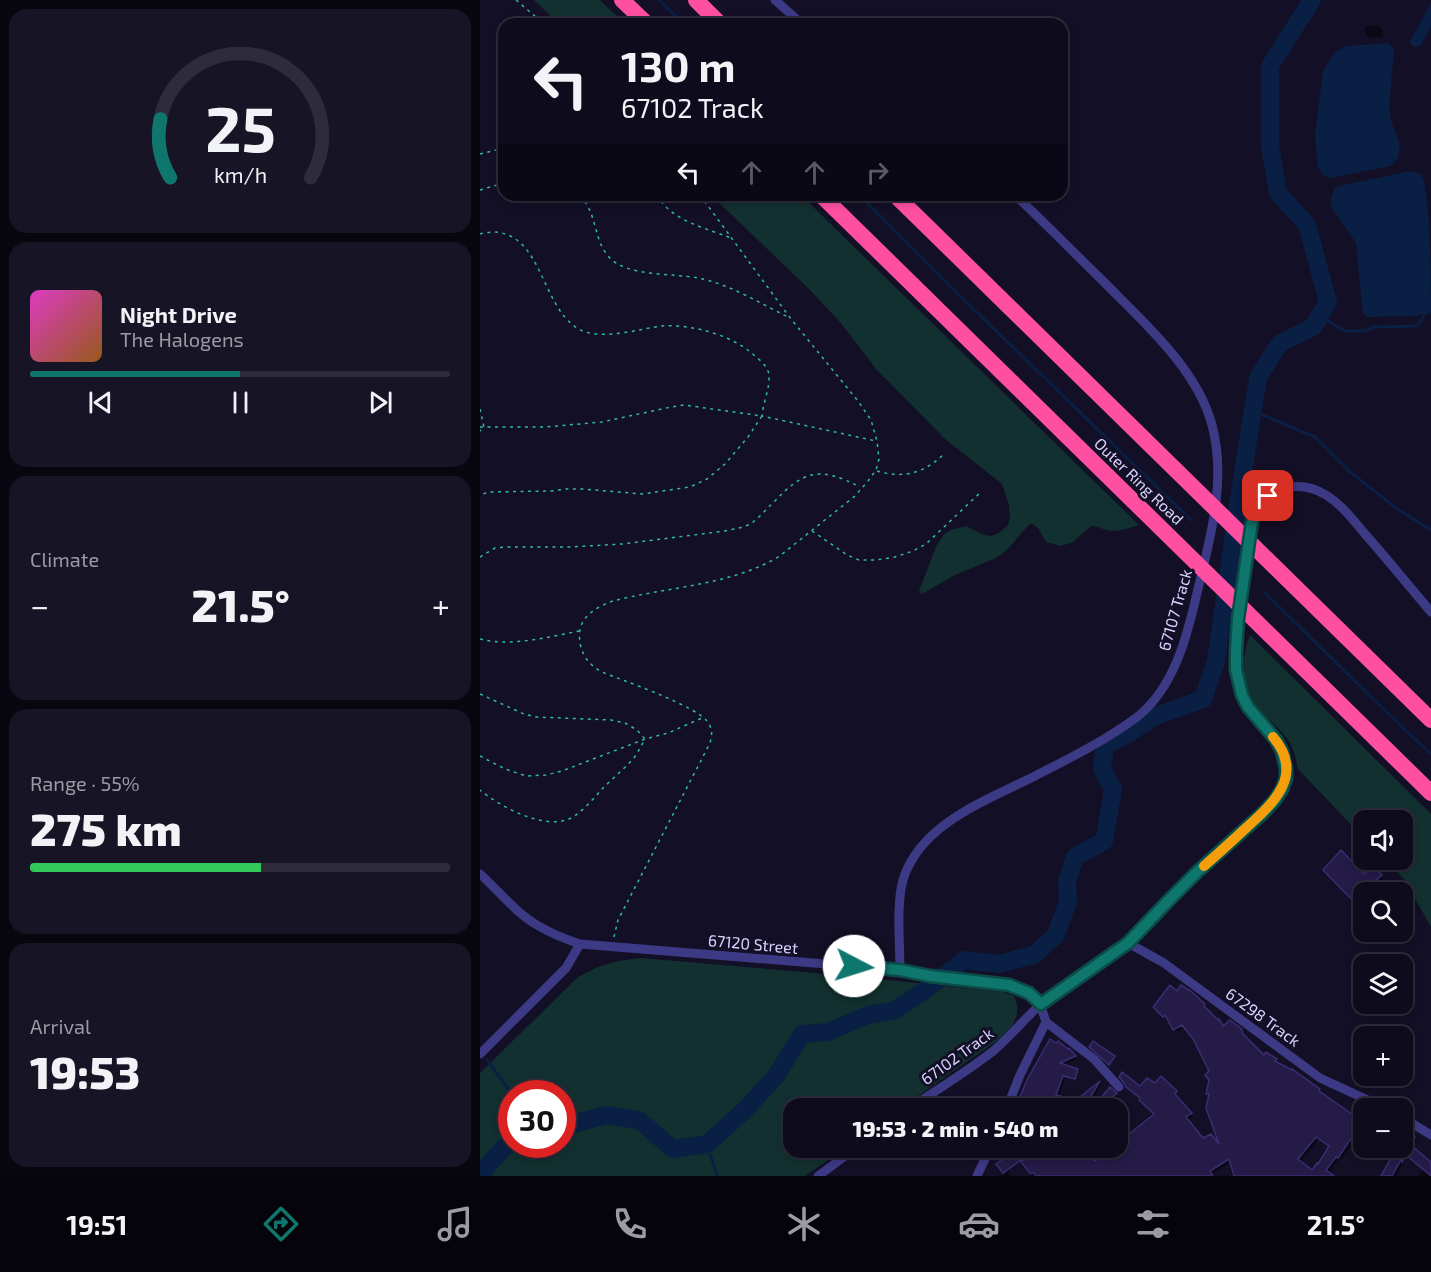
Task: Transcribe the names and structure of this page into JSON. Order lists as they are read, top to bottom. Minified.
{"streets":{"highway":["Outer Ring Road"],"street":["67107 Track","67120 Street","67298 Track","67102 Track"]},"crossings":[["Outer Ring Road","67102 Track"],["67107 Track","67120 Street"],["67120 Street","67102 Track"],["67298 Track","67102 Track"]],"page":{"turn":["130 m","67102 Track"],"song":["Night Drive","The Halogens"],"tile":["Climate",["Range · 55%","275 km"],["Arrival","19:53"]],"heat":["−","21.5°","+"],"map_buttons":["+","−"],"limit":"30","trip":"19:53 · 2 min · 540 m","tabs":["19:51","21.5°"],"gauge":["25","km/h"]}}
